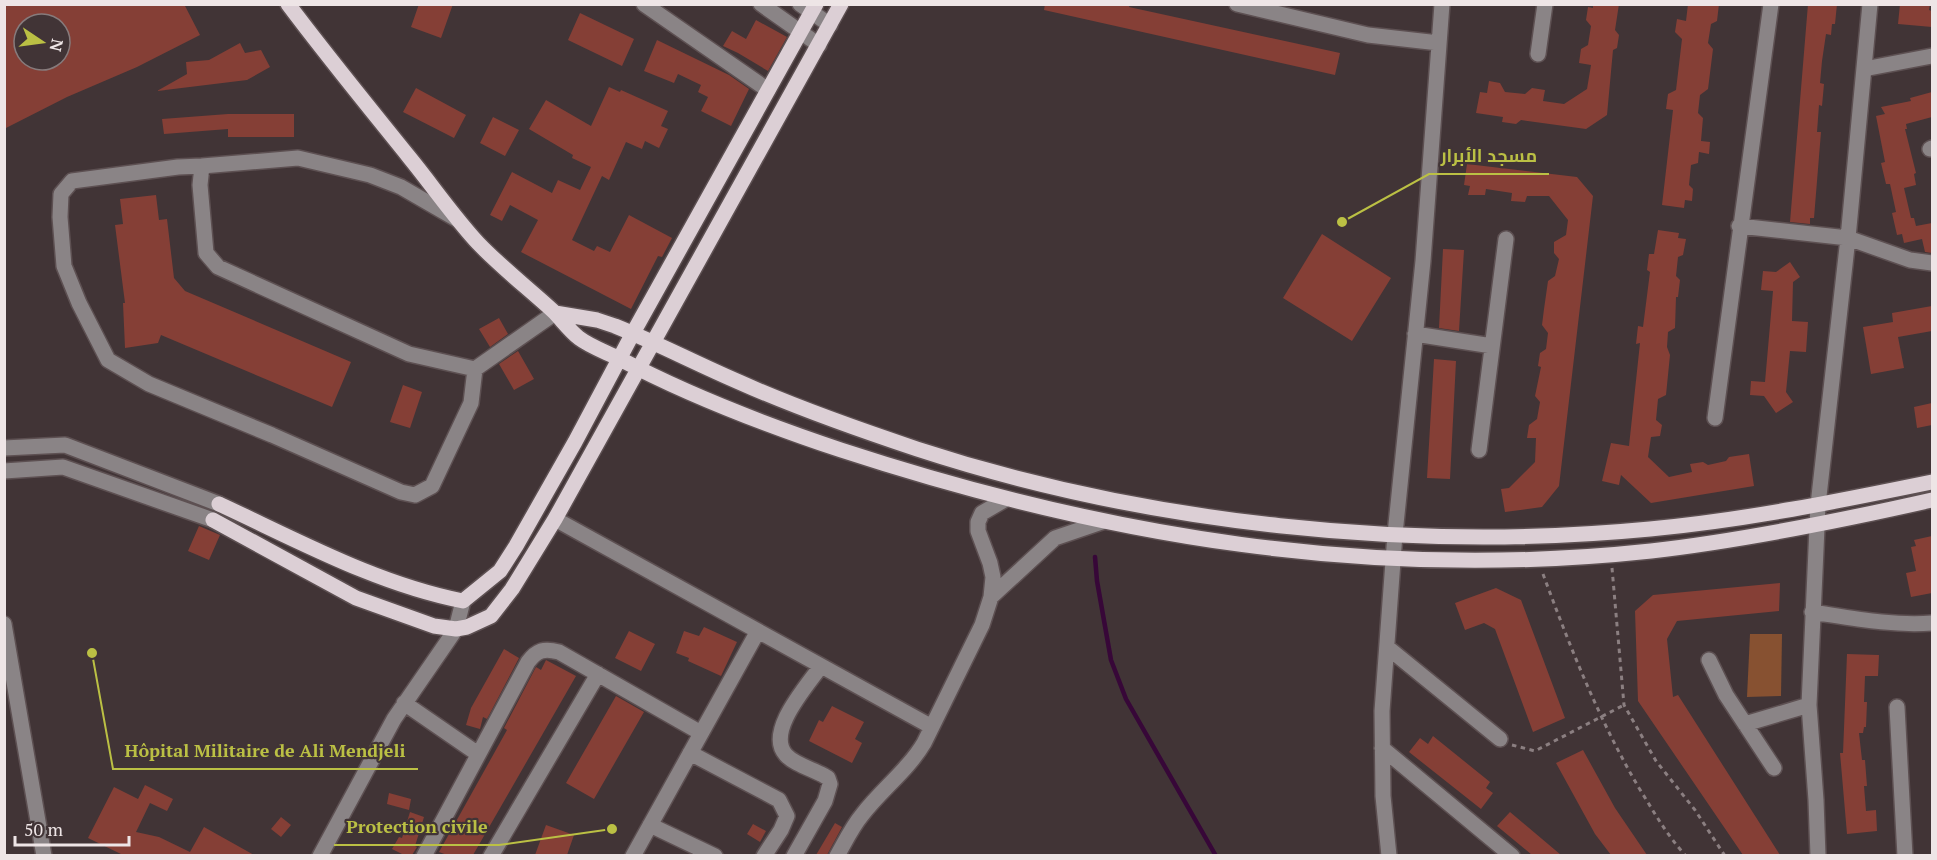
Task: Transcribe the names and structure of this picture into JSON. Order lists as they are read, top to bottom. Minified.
{"places":["مسجد الأبرار","Hôpital Militaire de Ali Mendjeli","Protection civile"],"scale_bar":"50 m","north":"right"}
